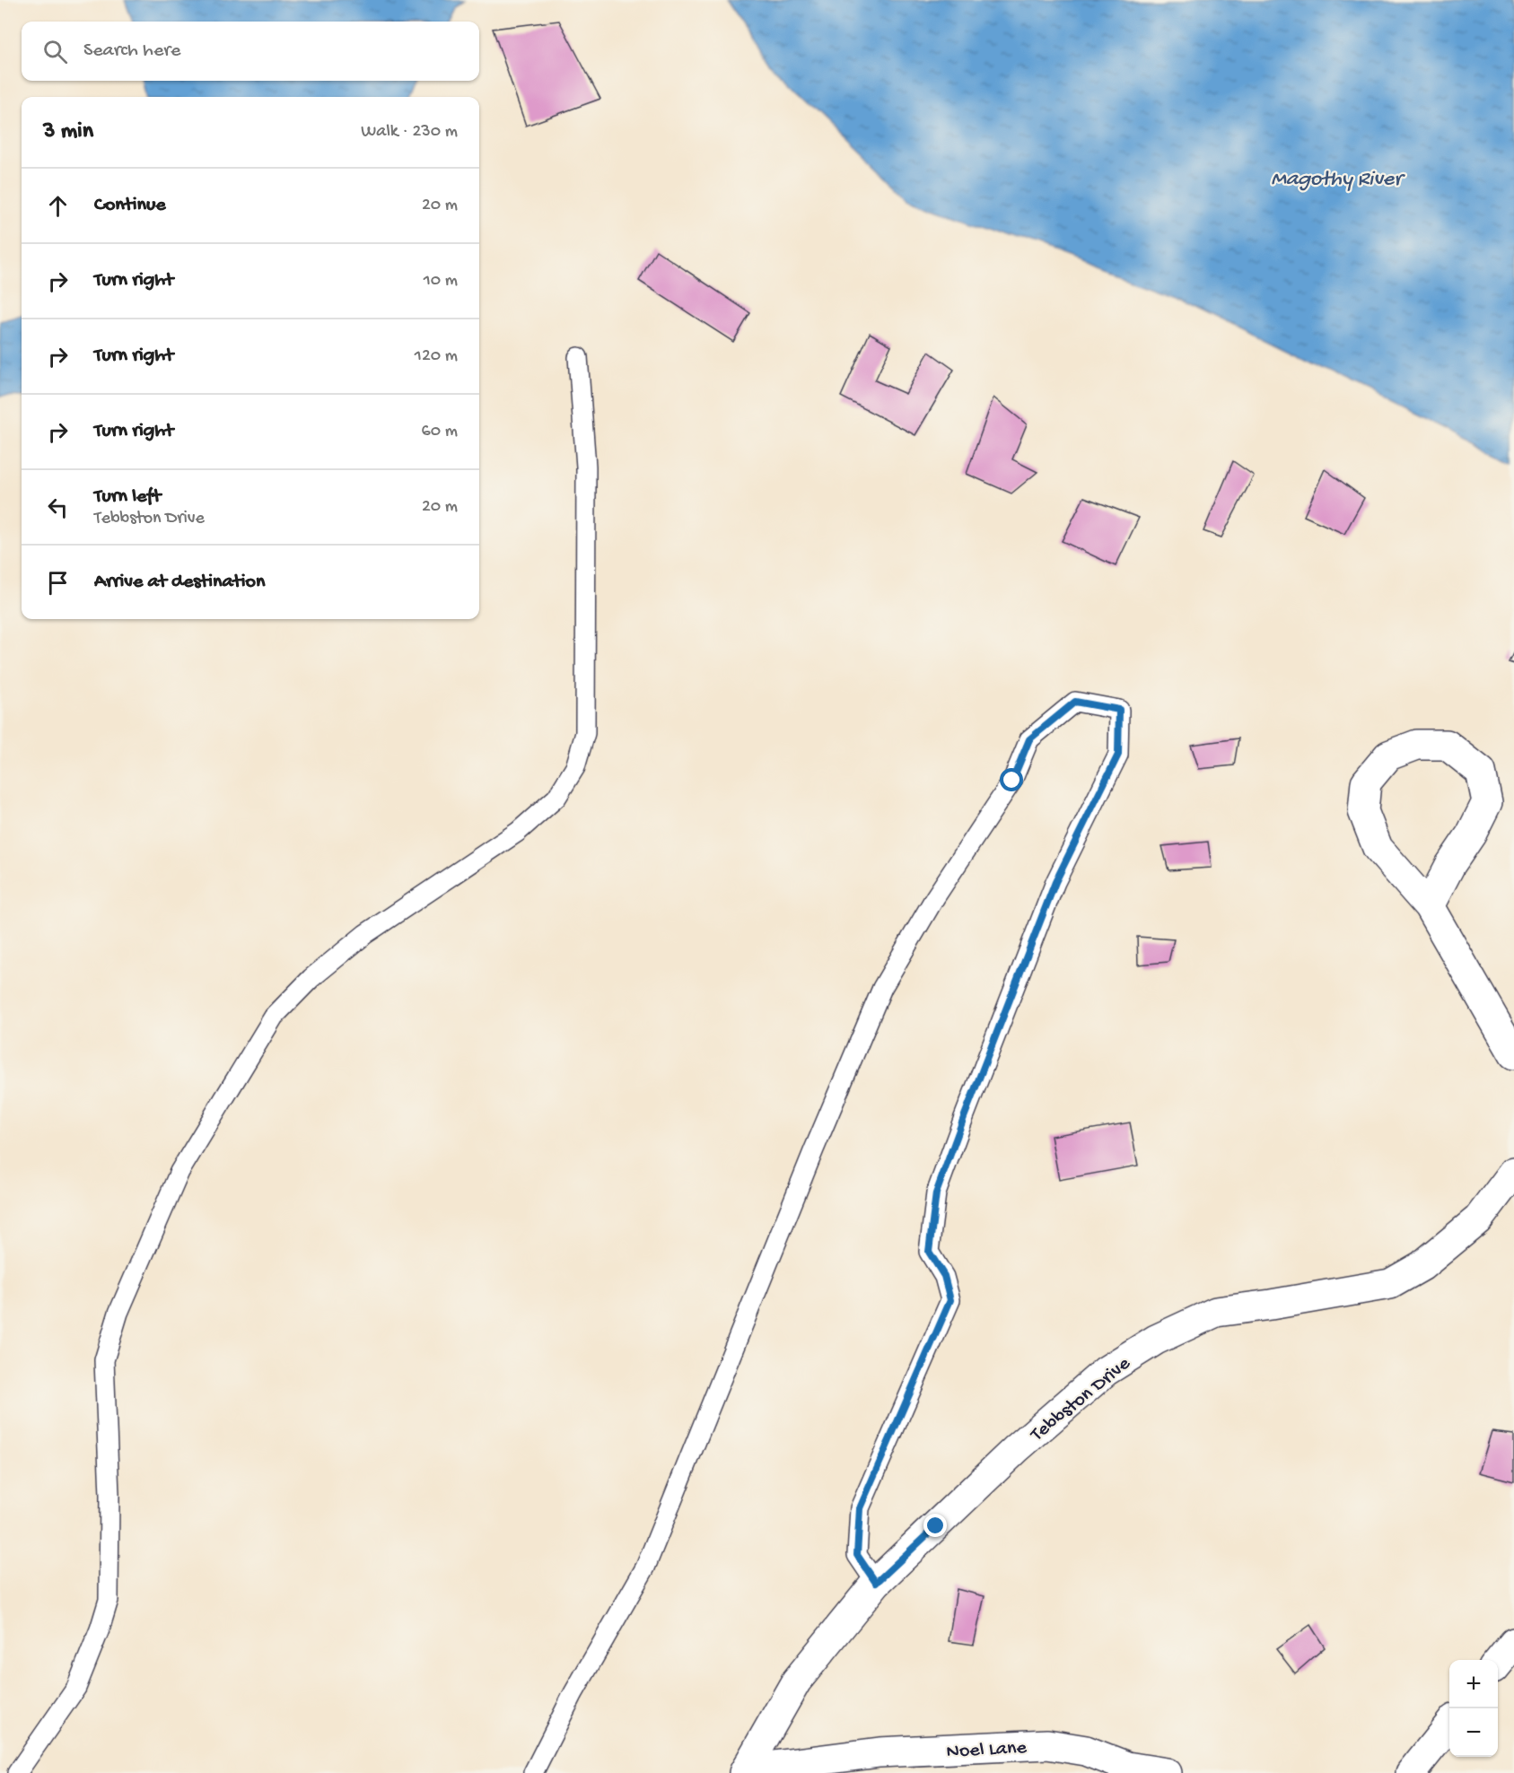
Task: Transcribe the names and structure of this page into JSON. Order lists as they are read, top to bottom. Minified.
{"streets":{"street":["Tebbston Drive","Noel Lane"]},"crossings":[["Tebbston Drive","Noel Lane"]],"water":["Magothy River"],"page":{"search":"Search here","heading":["3 min","Walk · 230 m"],"list":[["Continue","20 m"],["Turn right","10 m"],["Turn right","120 m"],["Turn right","60 m"],["Turn left","Tebbston Drive","20 m"],"Arrive at destination"],"map_buttons":["+","−"]}}
